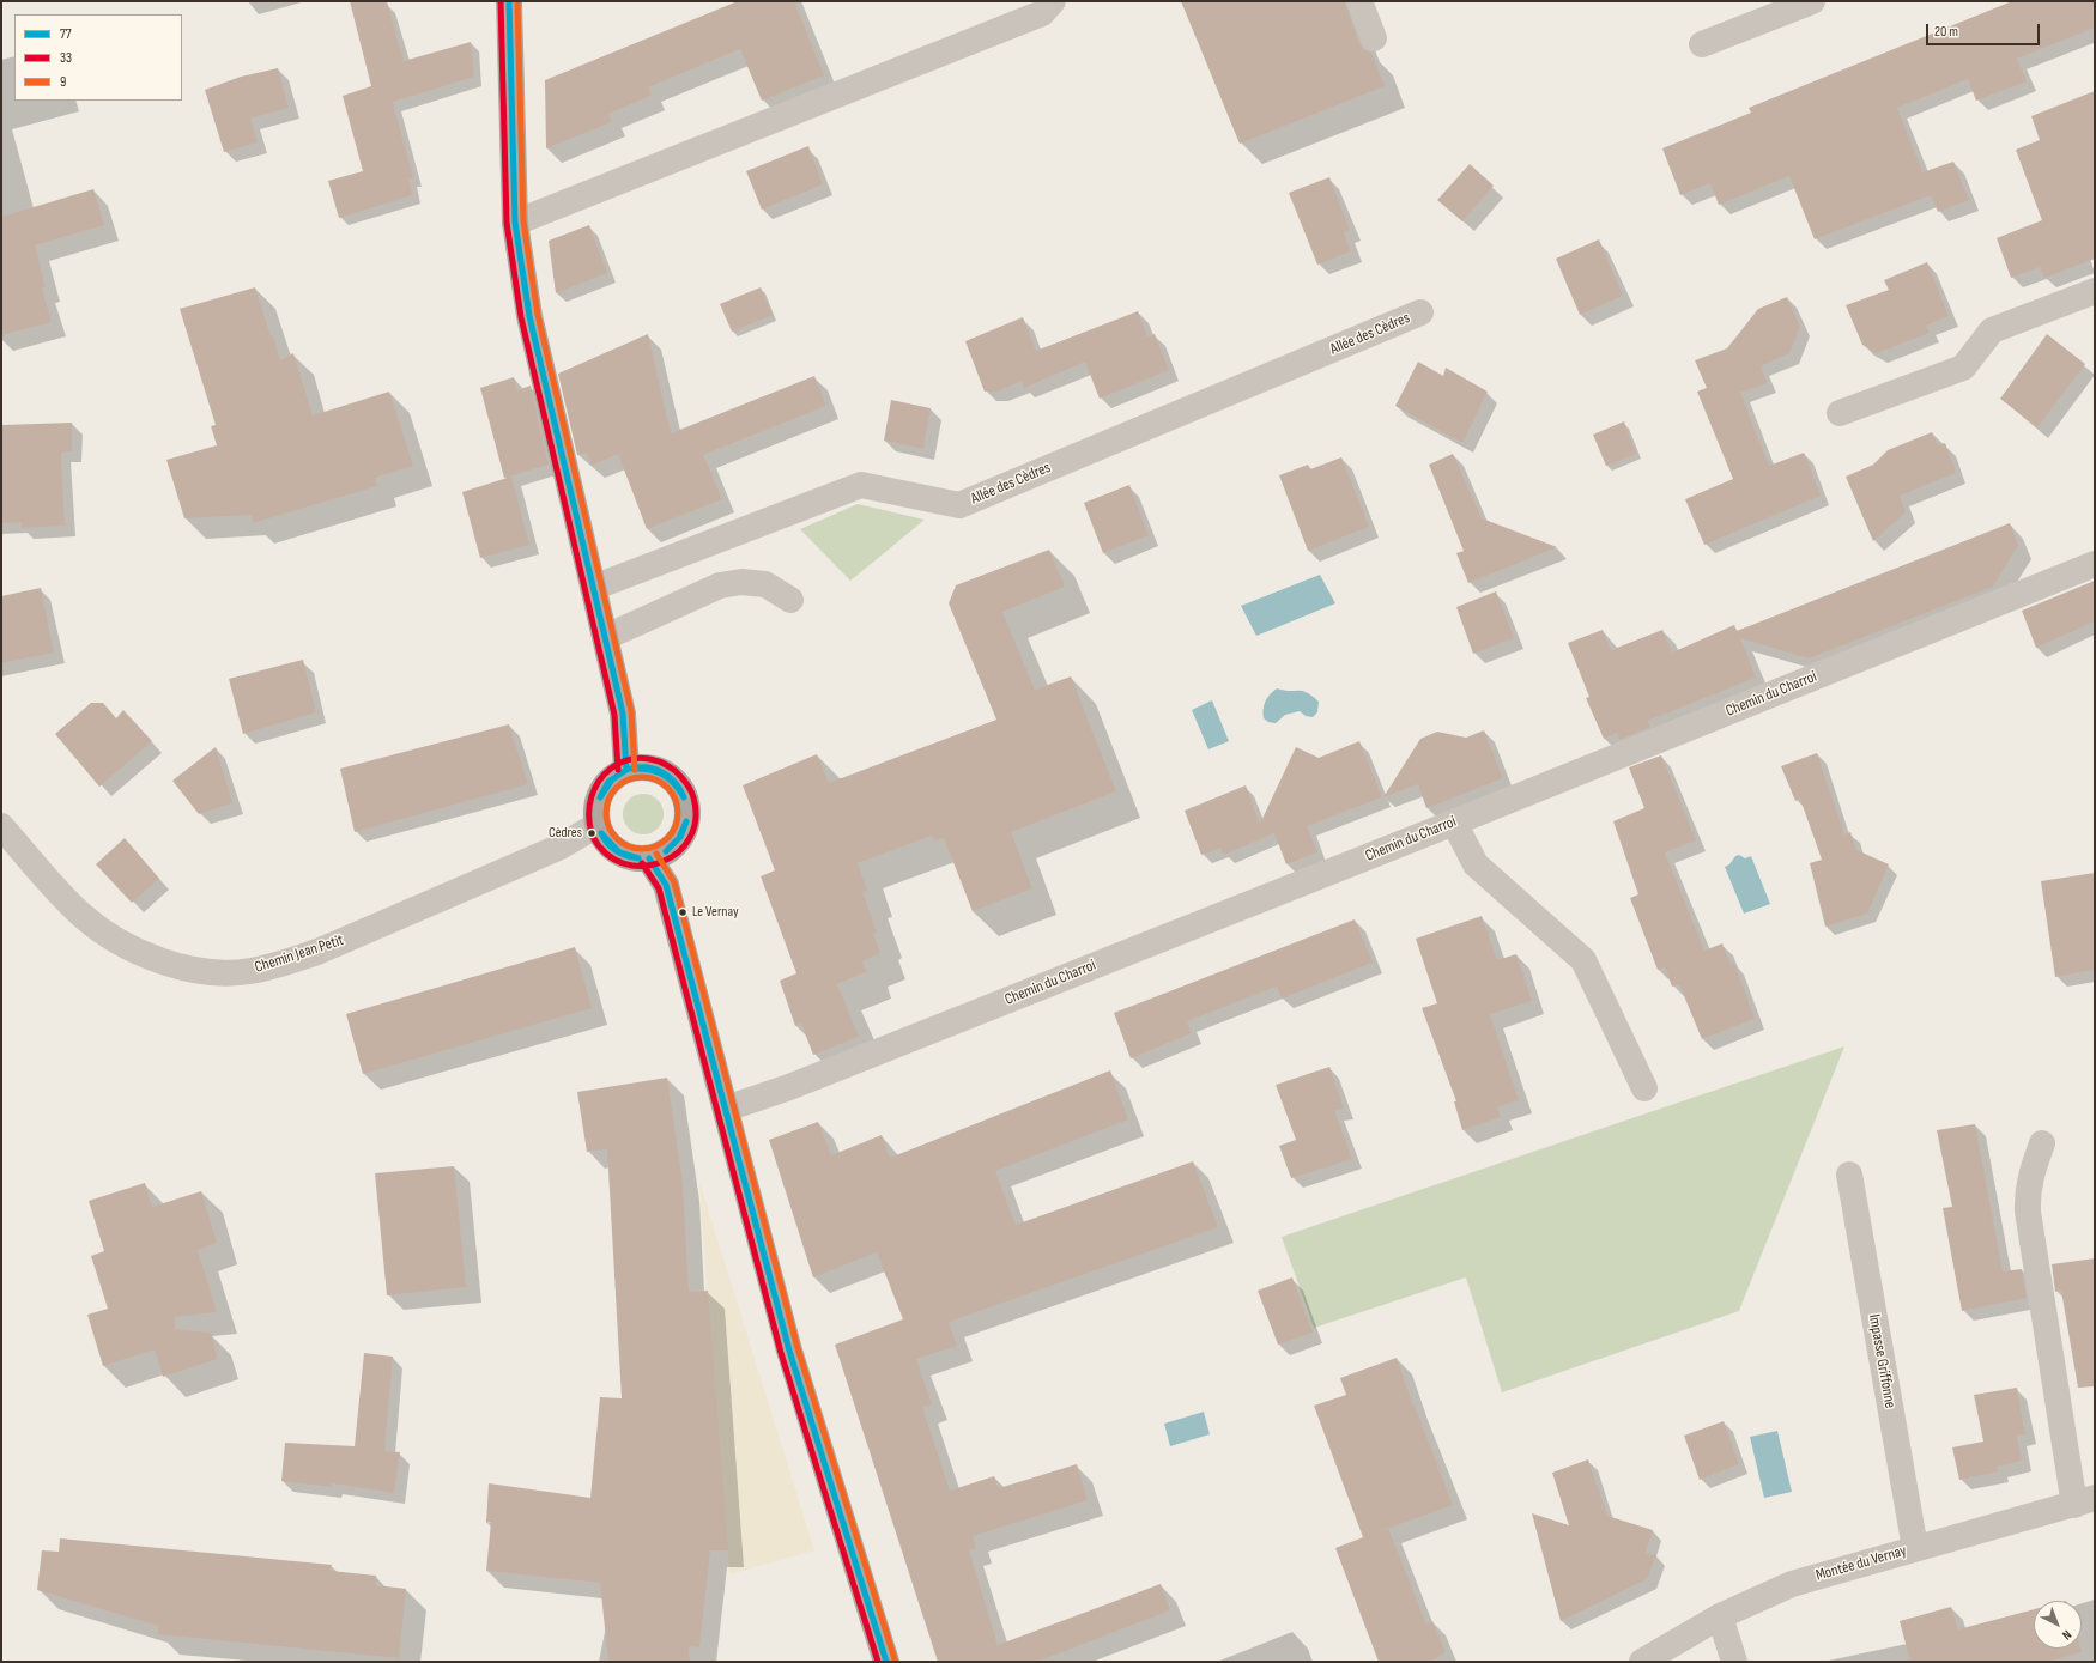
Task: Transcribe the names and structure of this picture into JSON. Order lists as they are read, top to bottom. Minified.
{"streets":{"street":["Allée des Cèdres","Chemin du Charroi","Chemin Jean Petit","Impasse Griffonne","Montée du Vernay"]},"crossings":[["Impasse Griffonne","Montée du Vernay"]],"places":["Cèdres","Le Vernay"],"lines":["transit line 77","transit line 33","transit line 9"],"legend":["77","33","9"],"scale_bar":"20 m","north":"bottom right"}
